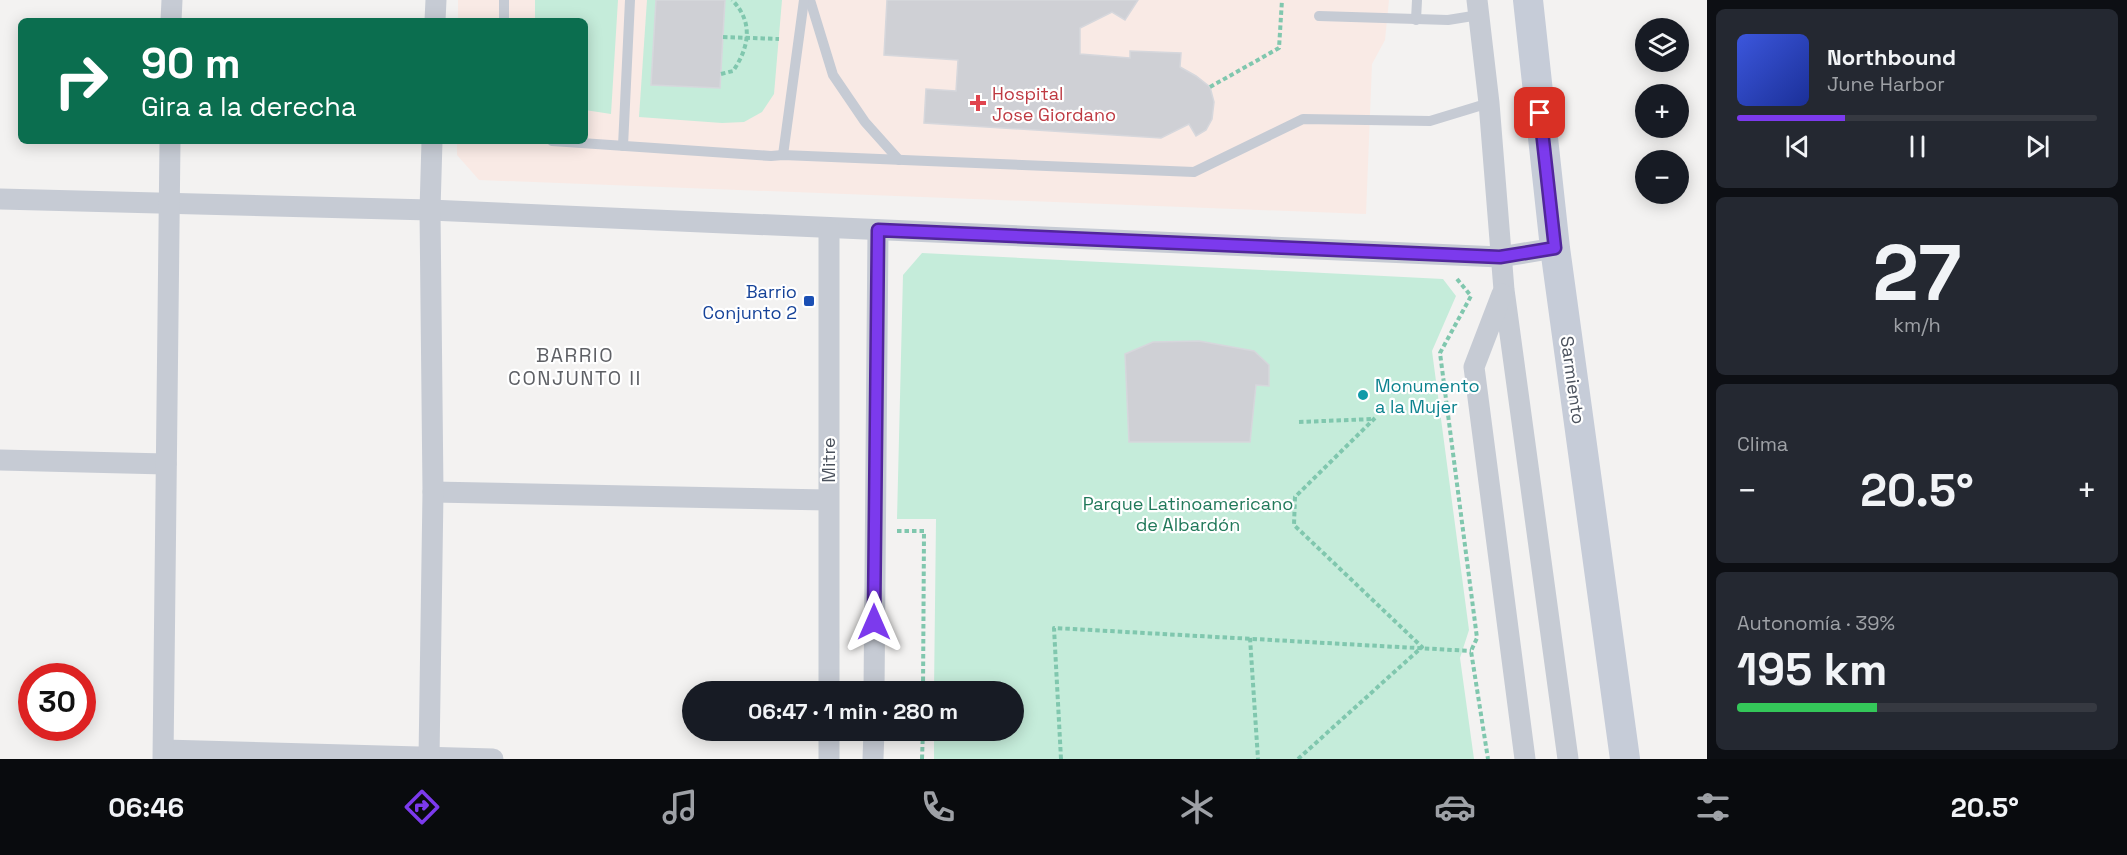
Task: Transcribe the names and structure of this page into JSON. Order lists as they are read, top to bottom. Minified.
{"streets":{"main road":["Sarmiento"],"street":["Mitre"]},"districts":["BARRIO CONJUNTO II"],"parks":["Parque Latinoamericano de Albardón"],"places":{"health":["Hospital Jose Giordano"],"transit":["Barrio Conjunto 2"],"other":["Monumento a la Mujer"]},"page":{"map_buttons":["+","−"],"turn":["90 m","Gira a la derecha"],"song":["Northbound","June Harbor"],"tile":[["27","km/h"],"Clima",["Autonomía · 39%","195 km"]],"heat":["−","20.5°","+"],"limit":"30","trip":"06:47 · 1 min · 280 m","tabs":["06:46","20.5°"]}}
